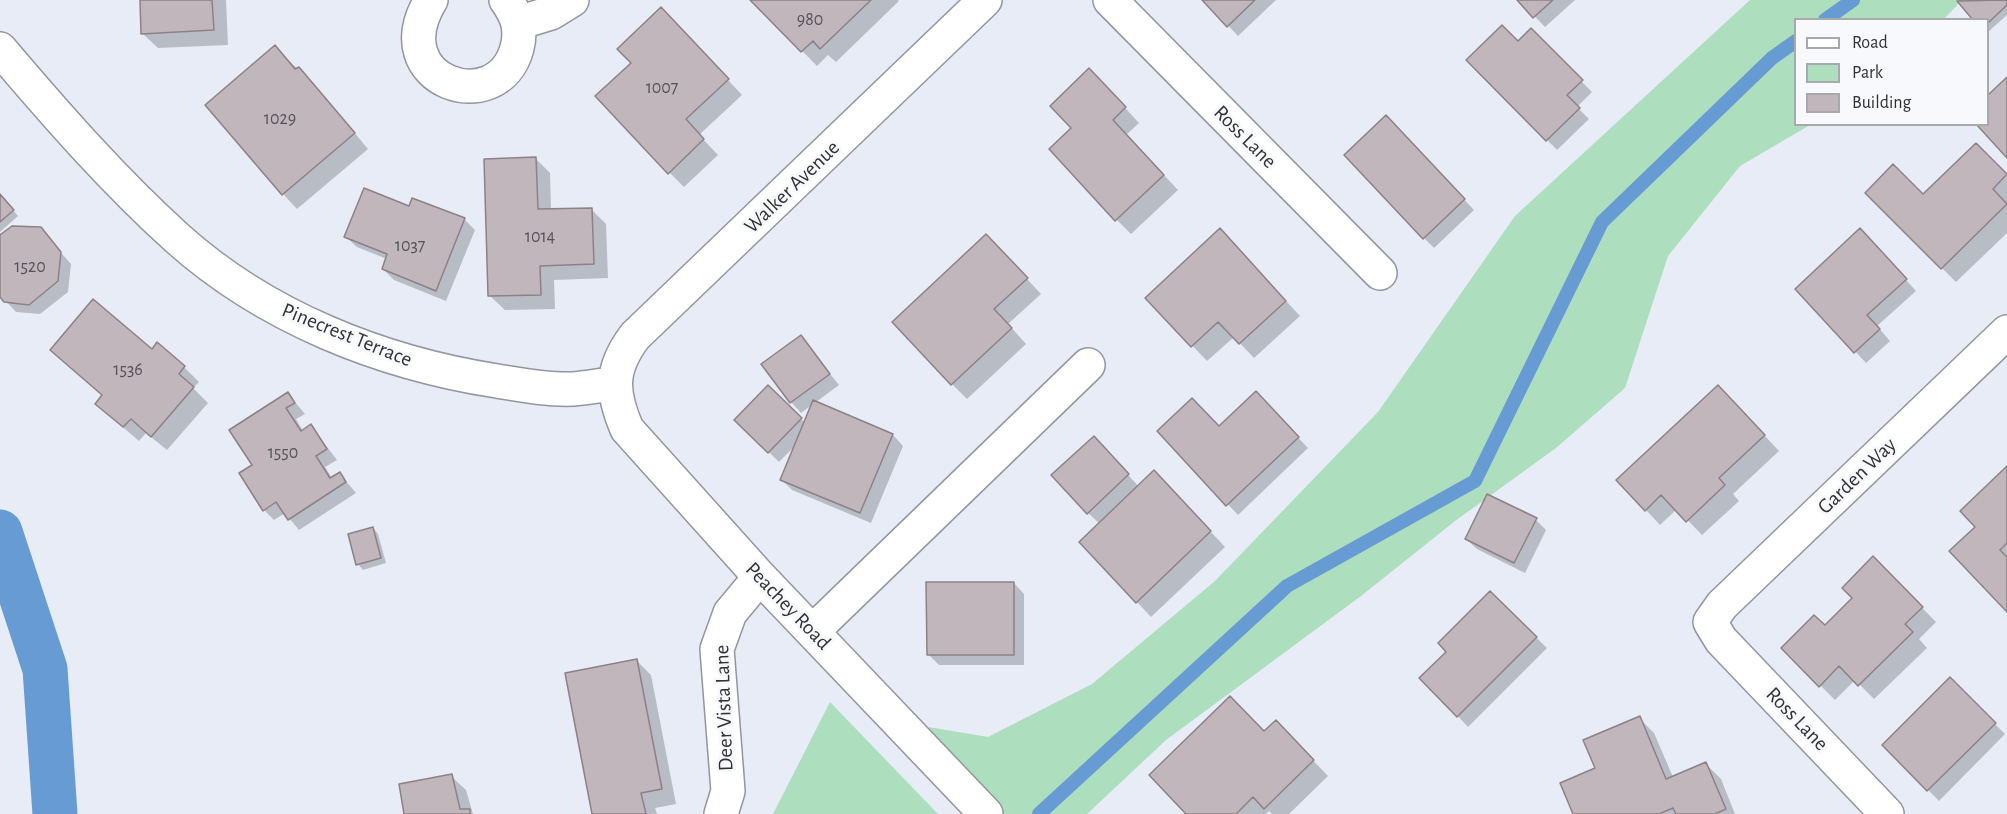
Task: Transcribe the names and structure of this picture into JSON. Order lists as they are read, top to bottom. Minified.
{"streets":{"street":["Ross Lane","Walker Avenue","Pinecrest Terrace","Garden Way","Peachey Road","Deer Vista Lane"]},"crossings":[["Ross Lane","Garden Way"],["Walker Avenue","Pinecrest Terrace"],["Walker Avenue","Peachey Road"],["Pinecrest Terrace","Peachey Road"],["Peachey Road","Deer Vista Lane"]],"house_numbers":["980","1007","1029","1014","1037","1520","1536","1550"],"legend":["Road","Park","Building"]}
